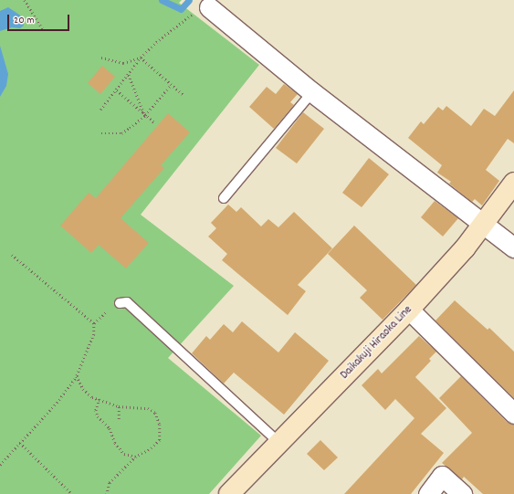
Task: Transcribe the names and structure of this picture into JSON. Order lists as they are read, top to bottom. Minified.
{"streets":{"main road":["Daikakuji Hiraoka Line"]},"scale_bar":"20 m"}
